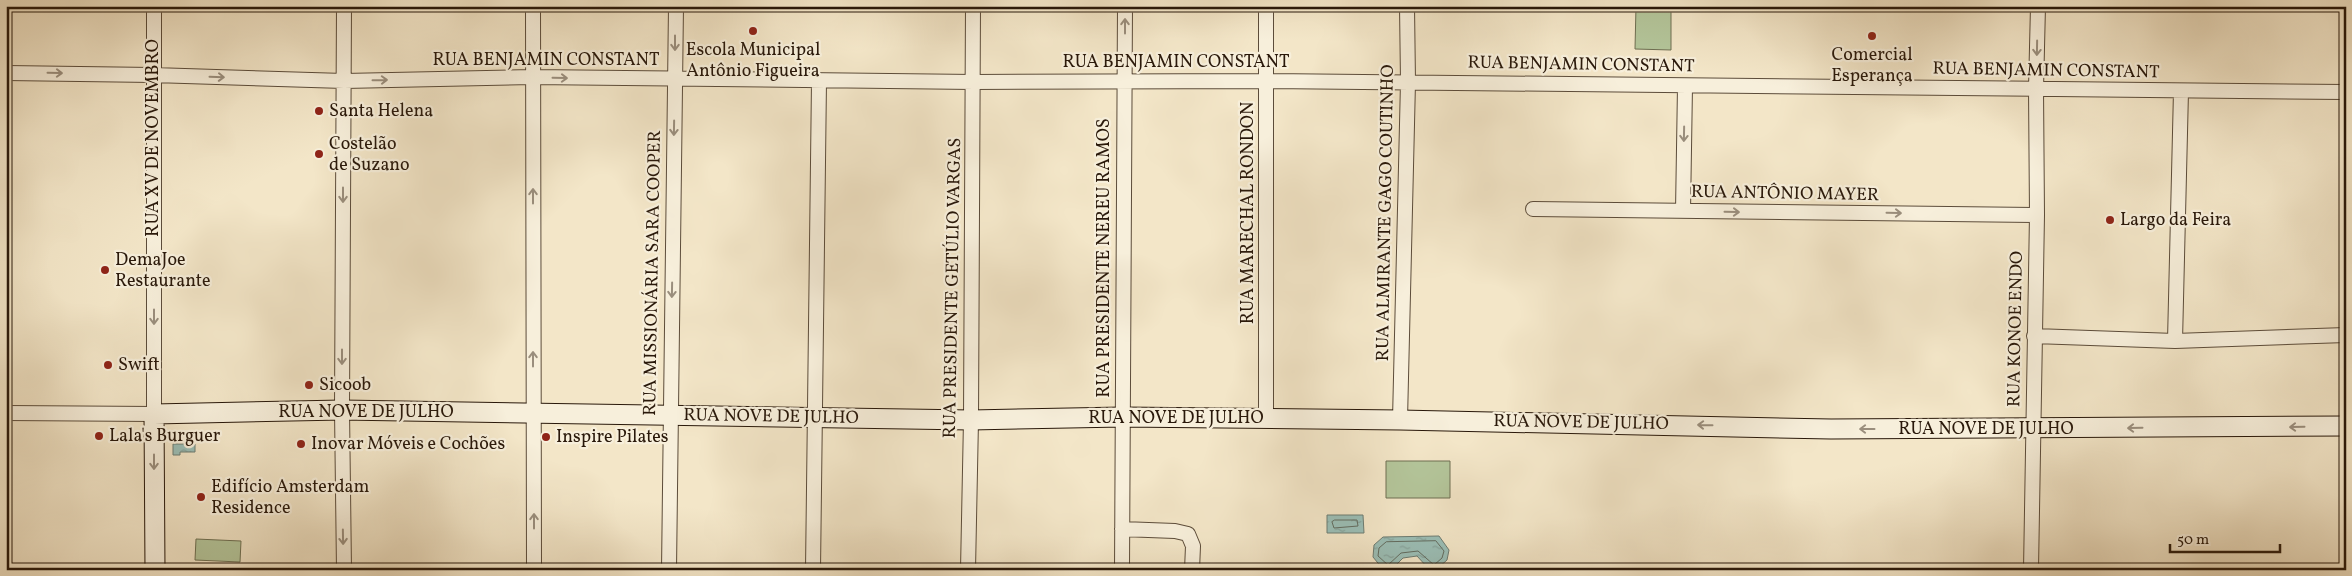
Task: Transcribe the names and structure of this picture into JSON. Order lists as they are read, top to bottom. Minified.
{"streets":{"street":["RUA BENJAMIN CONSTANT","RUA XV DE NOVEMBRO","RUA ANTÔNIO MAYER","RUA MARECHAL RONDON","RUA ALMIRANTE GAGO COUTINHO","RUA PRESIDENTE NEREU RAMOS","RUA MISSIONÁRIA SARA COOPER","RUA PRESIDENTE GETÚLIO VARGAS","RUA KONOE ENDO","RUA NOVE DE JULHO"]},"crossings":[["RUA BENJAMIN CONSTANT","RUA XV DE NOVEMBRO"],["RUA BENJAMIN CONSTANT","RUA MARECHAL RONDON"],["RUA BENJAMIN CONSTANT","RUA ALMIRANTE GAGO COUTINHO"],["RUA BENJAMIN CONSTANT","RUA PRESIDENTE NEREU RAMOS"],["RUA BENJAMIN CONSTANT","RUA MISSIONÁRIA SARA COOPER"],["RUA BENJAMIN CONSTANT","RUA PRESIDENTE GETÚLIO VARGAS"],["RUA BENJAMIN CONSTANT","RUA KONOE ENDO"],["RUA XV DE NOVEMBRO","RUA NOVE DE JULHO"],["RUA ANTÔNIO MAYER","RUA KONOE ENDO"],["RUA MARECHAL RONDON","RUA NOVE DE JULHO"],["RUA ALMIRANTE GAGO COUTINHO","RUA NOVE DE JULHO"],["RUA PRESIDENTE NEREU RAMOS","RUA NOVE DE JULHO"],["RUA MISSIONÁRIA SARA COOPER","RUA NOVE DE JULHO"],["RUA PRESIDENTE GETÚLIO VARGAS","RUA NOVE DE JULHO"],["RUA KONOE ENDO","RUA NOVE DE JULHO"]],"one_way":["RUA XV DE NOVEMBRO","RUA ANTÔNIO MAYER","RUA MISSIONÁRIA SARA COOPER"],"places":["Escola Municipal Antônio Figueira","Comercial Esperança","Santa Helena","Costelão de Suzano","Largo da Feira","DemaJoe Restaurante","Swift","Sicoob","Lala's Burguer","Inspire Pilates","Inovar Móveis e Cochões","Edifício Amsterdam Residence"],"scale_bar":"50 m"}
